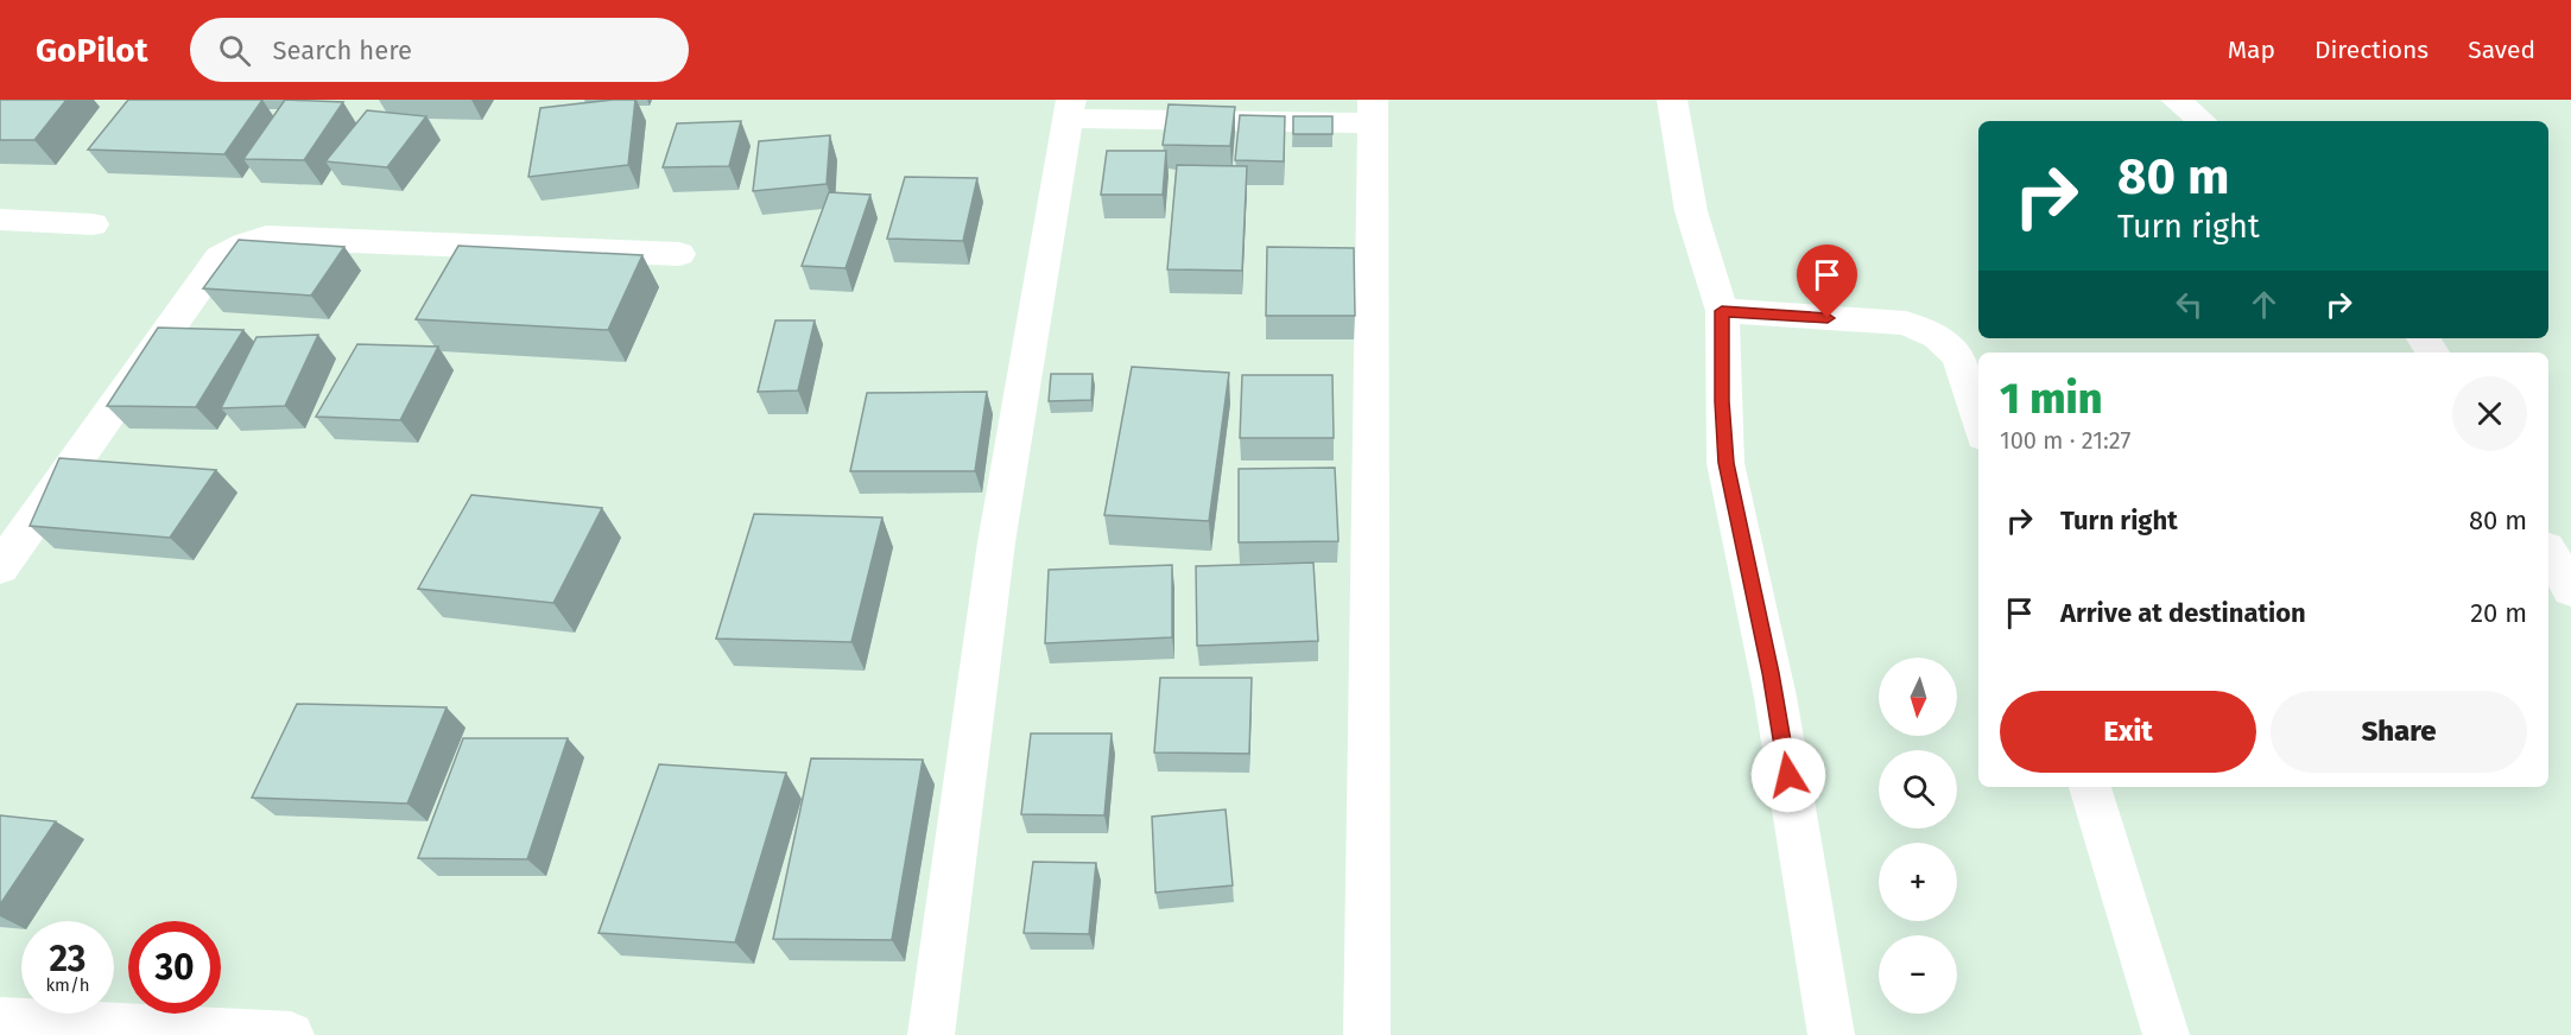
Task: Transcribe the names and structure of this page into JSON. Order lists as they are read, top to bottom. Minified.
{"north":"bottom","page":{"header":"GoPilot","search":"Search here","nav":["Map","Directions","Saved"],"turn":["80 m","Turn right"],"heading":["1 min","100 m · 21:27"],"list":[{"name":"Turn right","value":"80 m"},{"name":"Arrive at destination","value":"20 m"}],"map_buttons":["+","−"],"buttons":["Exit","Share"],"speed":"23 km/h","limit":"30"}}
